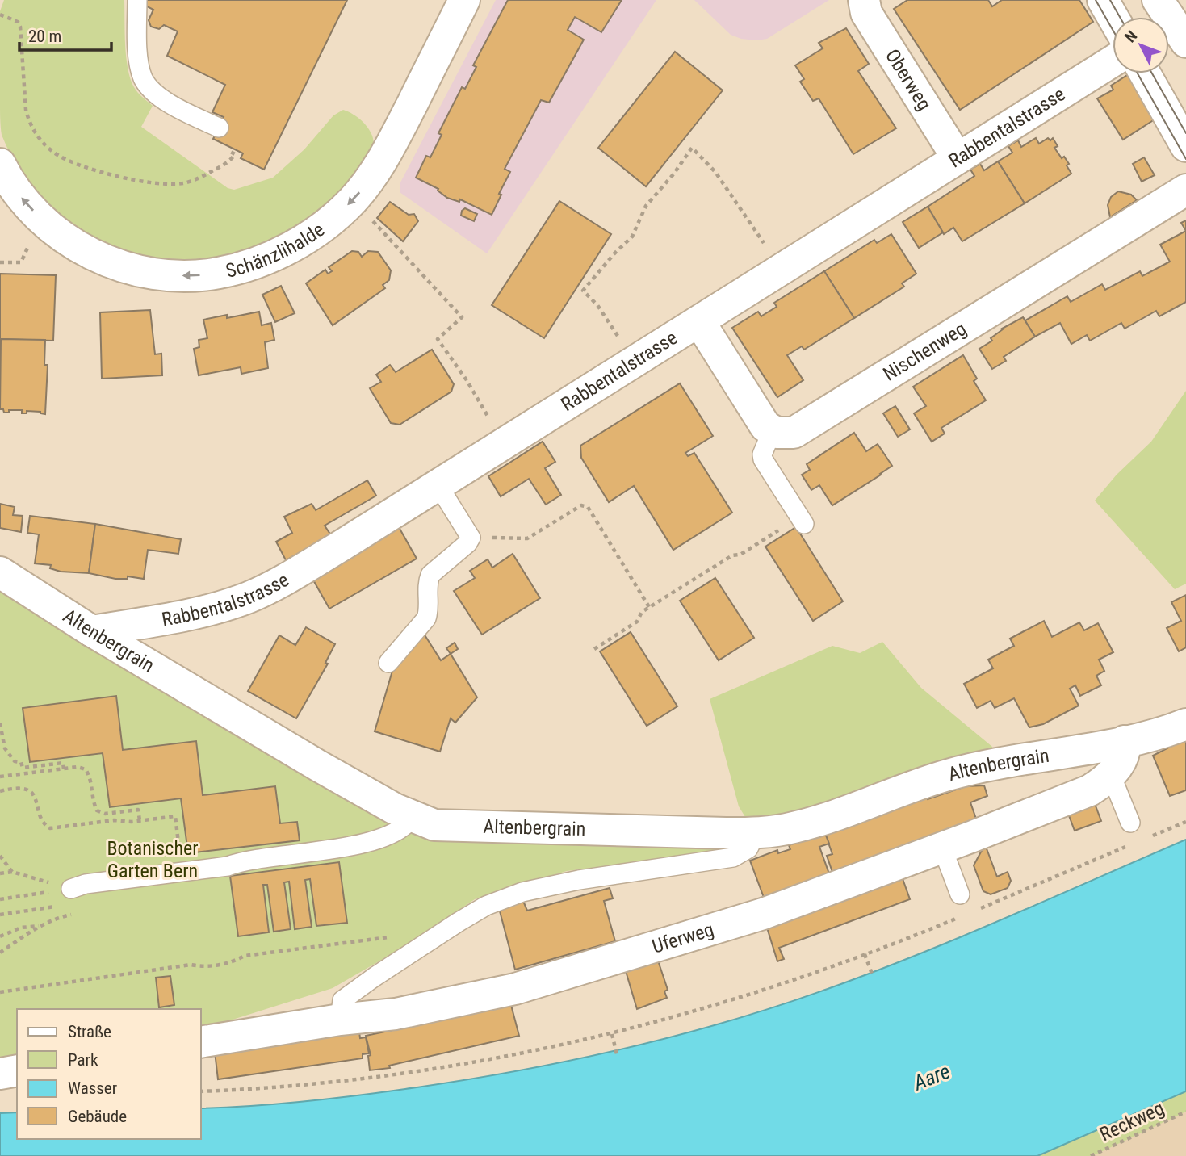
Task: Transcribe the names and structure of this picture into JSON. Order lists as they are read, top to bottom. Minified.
{"streets":{"street":["Oberweg","Rabbentalstrasse","Schänzlihalde","Nischenweg","Altenbergrain","Uferweg"],"path":["Reckweg"]},"crossings":[["Oberweg","Rabbentalstrasse"],["Rabbentalstrasse","Altenbergrain"],["Altenbergrain","Uferweg"]],"water":["Aare"],"parks":["Botanischer Garten Bern"],"legend":["Straße","Park","Wasser","Gebäude"],"scale_bar":"20 m","north":"top left"}
